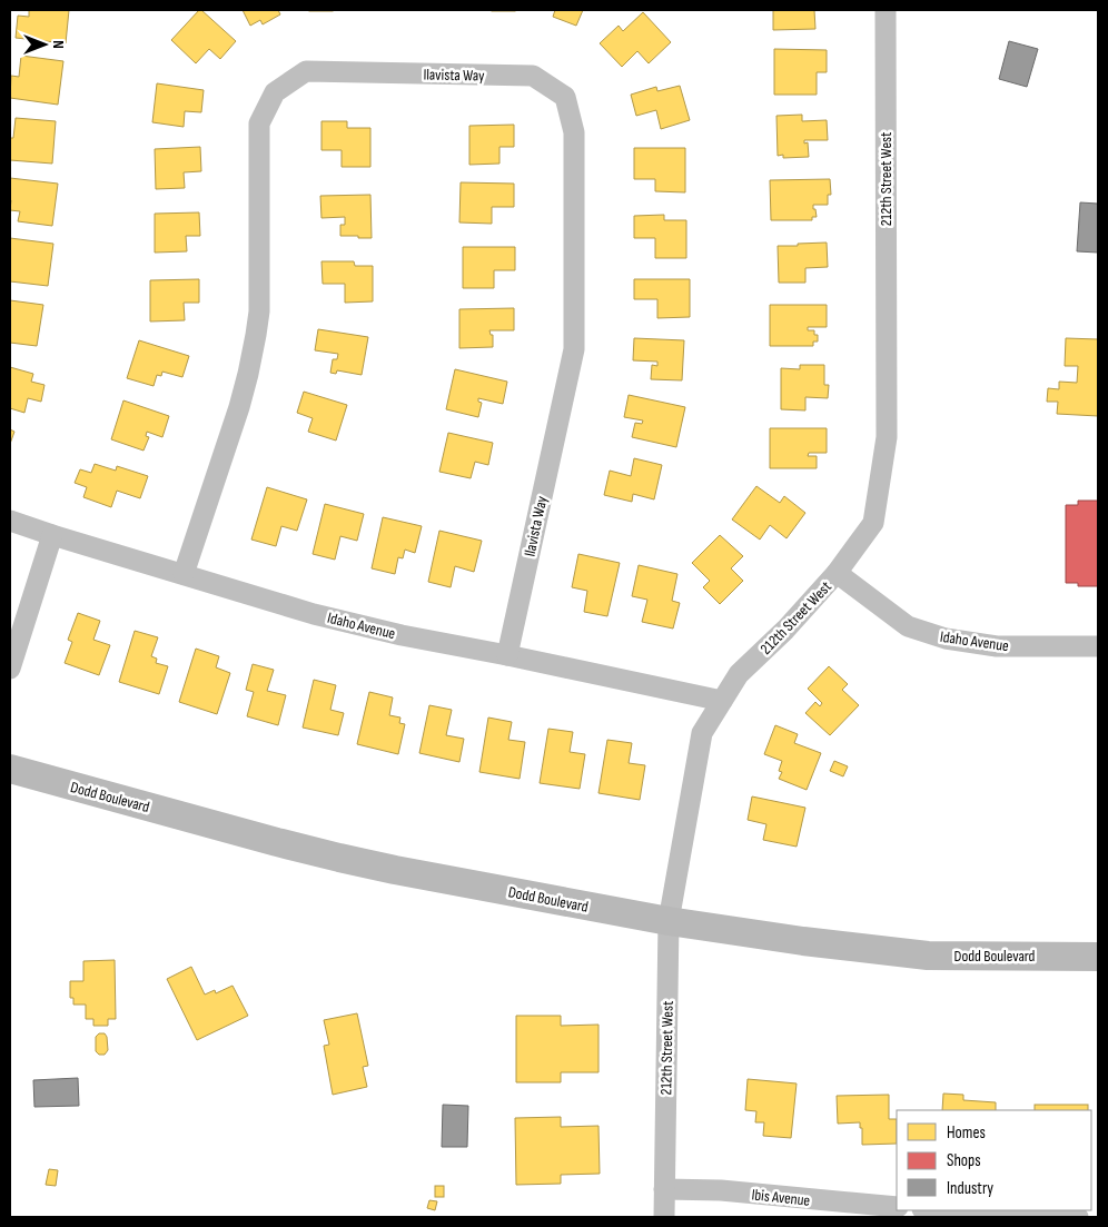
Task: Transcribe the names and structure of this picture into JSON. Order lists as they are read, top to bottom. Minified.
{"streets":{"main road":["Dodd Boulevard"],"street":["Ilavista Way","212th Street West","Idaho Avenue","Ibis Avenue"]},"crossings":[["Ilavista Way","Idaho Avenue"],["212th Street West","Idaho Avenue"],["212th Street West","Dodd Boulevard"],["212th Street West","Ibis Avenue"]],"legend":["Homes","Shops","Industry"],"north":"right"}
